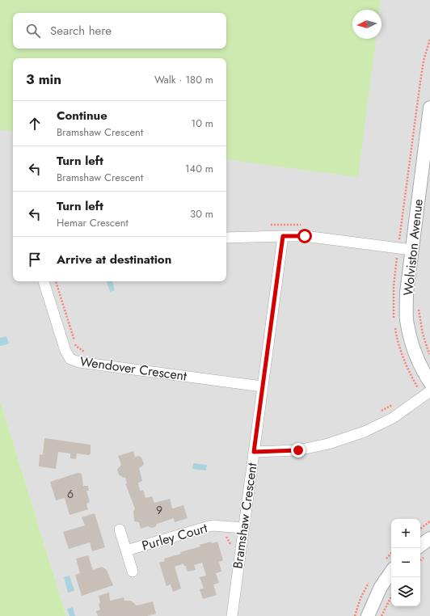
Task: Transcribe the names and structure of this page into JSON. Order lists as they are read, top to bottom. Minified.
{"streets":{"street":["Wolviston Avenue","Wendover Crescent","Bramshaw Crescent","Purley Court"]},"crossings":[["Wendover Crescent","Bramshaw Crescent"],["Bramshaw Crescent","Purley Court"]],"house_numbers":["6","9"],"north":"left","page":{"search":"Search here","heading":["3 min","Walk · 180 m"],"list":[["Continue","Bramshaw Crescent","10 m"],["Turn left","Bramshaw Crescent","140 m"],["Turn left","Hemar Crescent","30 m"],"Arrive at destination"],"map_buttons":["+","−"]}}
